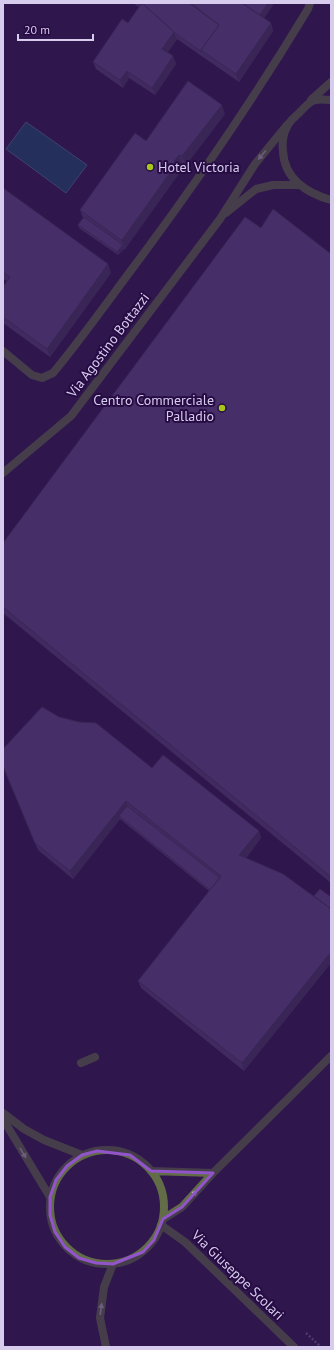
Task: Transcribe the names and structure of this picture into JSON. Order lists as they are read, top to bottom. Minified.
{"streets":{"street":["Via Agostino Bottazzi","Via Giuseppe Scolari"]},"places":["Hotel Victoria","Centro Commerciale Palladio"],"scale_bar":"20 m"}
